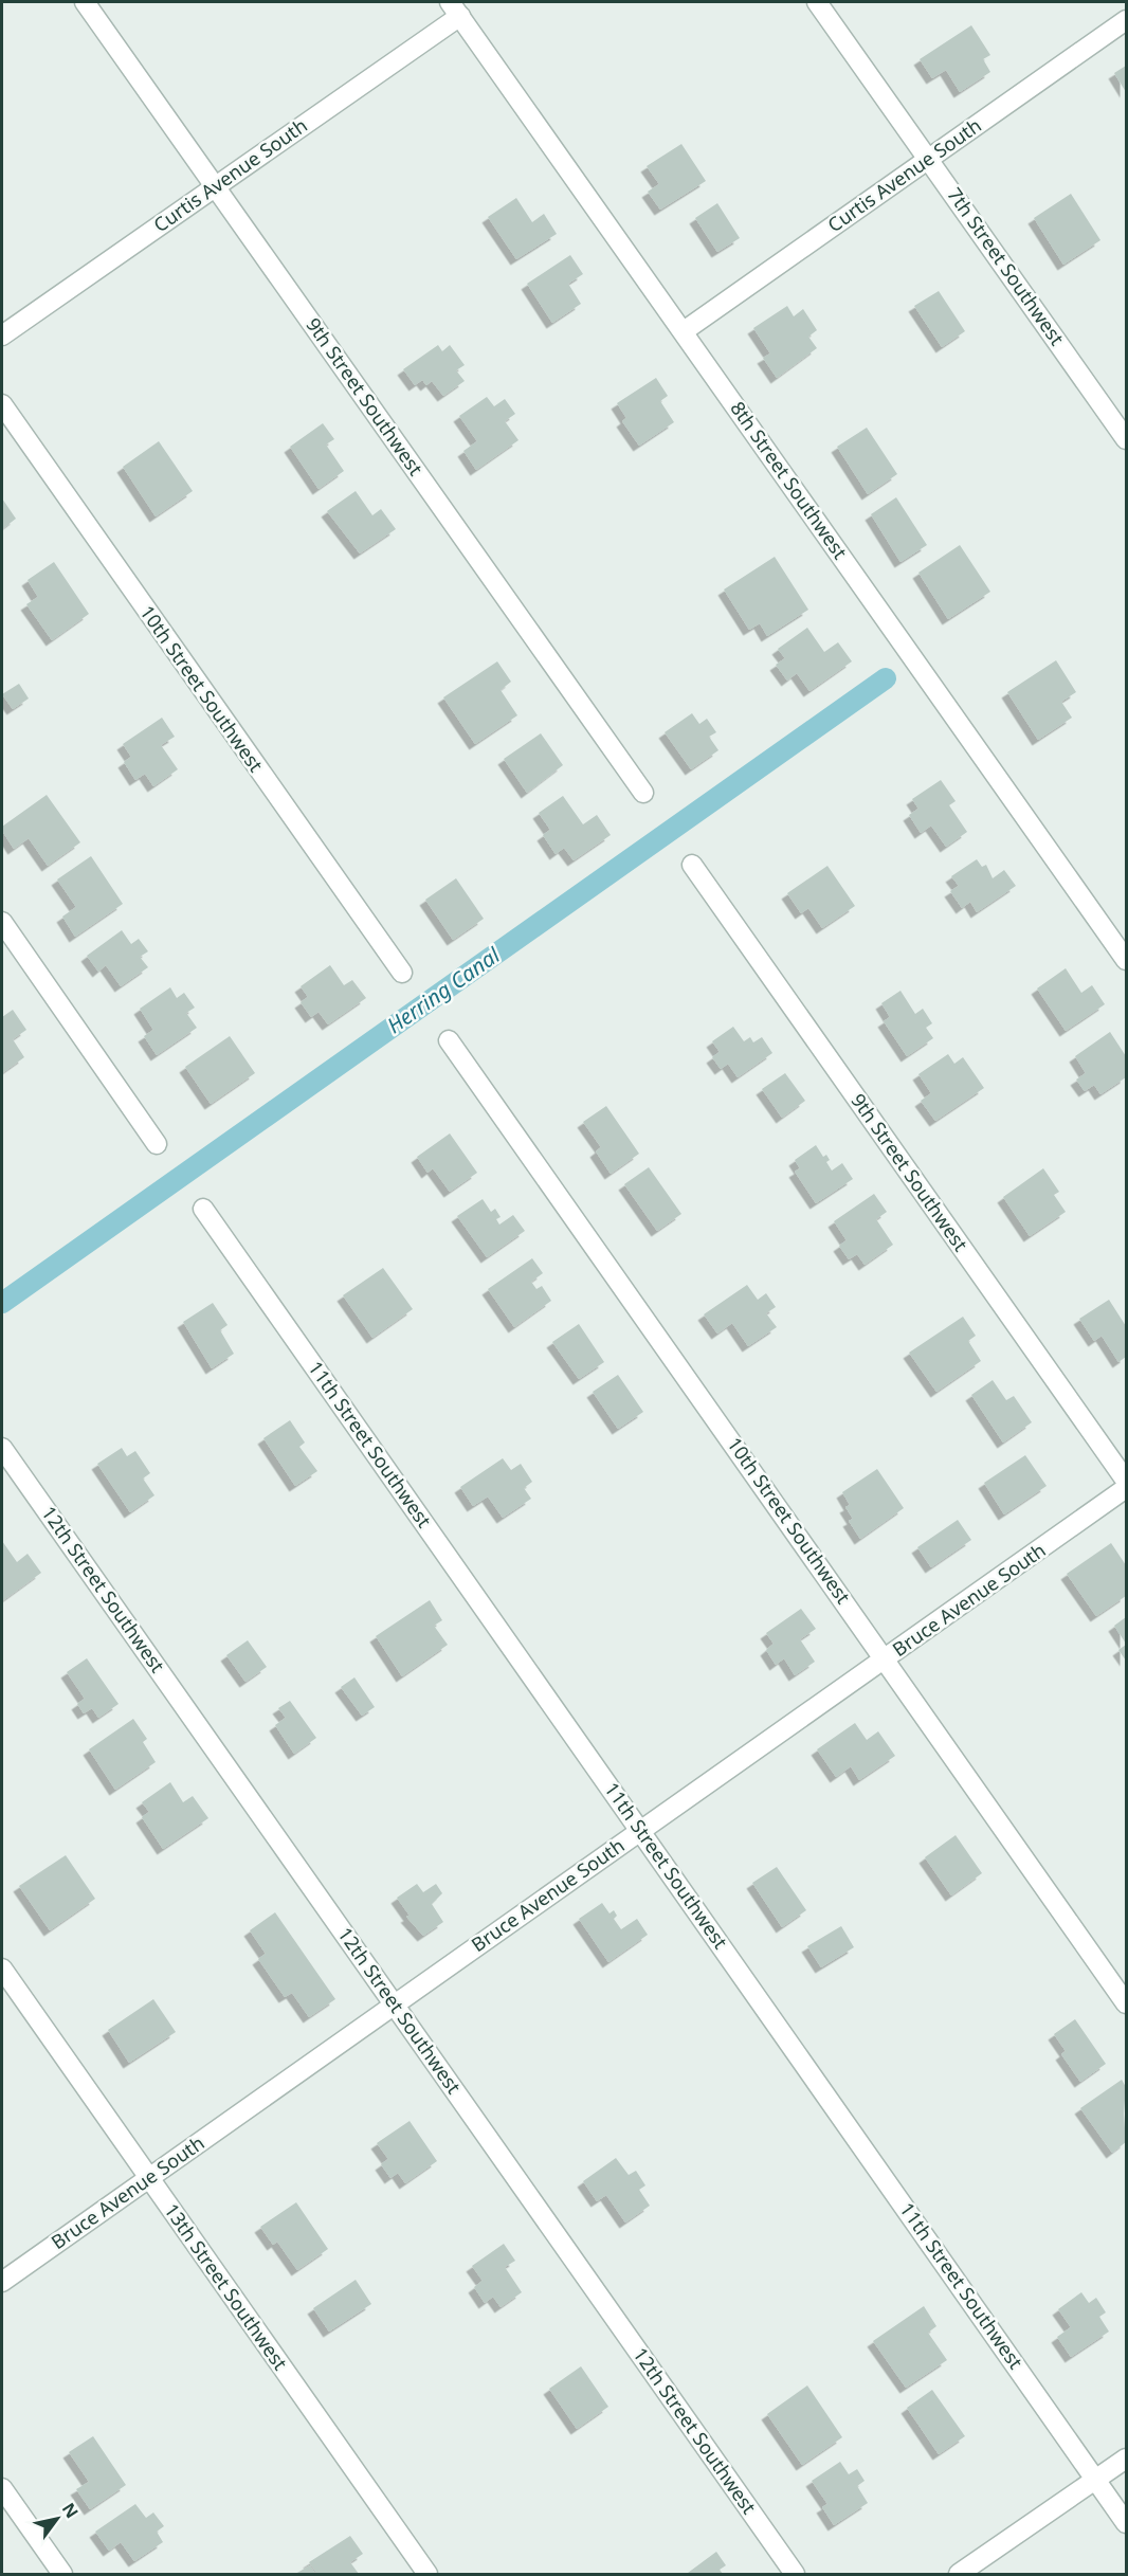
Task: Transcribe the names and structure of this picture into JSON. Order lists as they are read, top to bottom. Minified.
{"streets":{"street":["Curtis Avenue South","7th Street Southwest","9th Street Southwest","8th Street Southwest","10th Street Southwest","11th Street Southwest","12th Street Southwest","Bruce Avenue South","13th Street Southwest"]},"crossings":[["Curtis Avenue South","7th Street Southwest"],["Curtis Avenue South","9th Street Southwest"],["Curtis Avenue South","8th Street Southwest"],["10th Street Southwest","Bruce Avenue South"],["11th Street Southwest","Bruce Avenue South"],["12th Street Southwest","Bruce Avenue South"],["Bruce Avenue South","13th Street Southwest"]],"water":["Herring Canal"],"north":"top right"}
